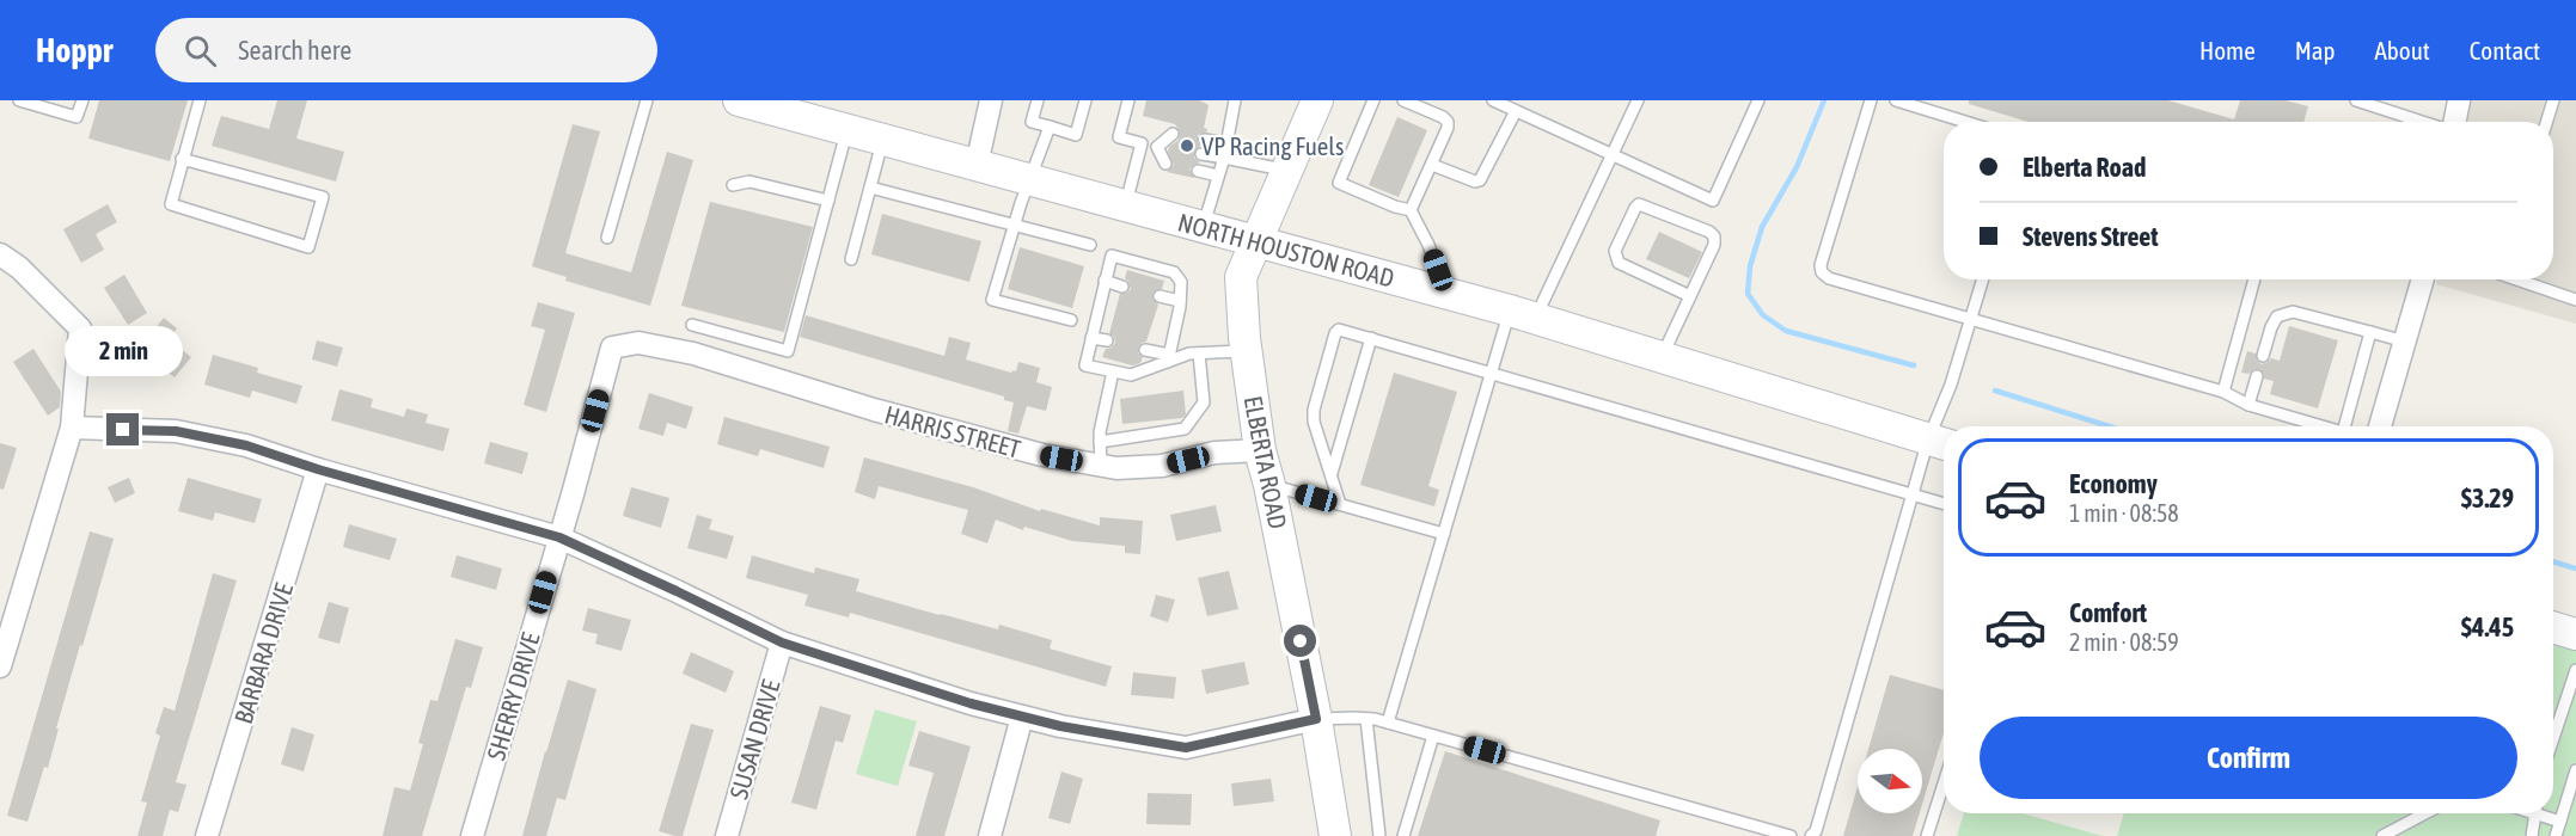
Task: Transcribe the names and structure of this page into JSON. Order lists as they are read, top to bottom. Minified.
{"streets":{"street":["NORTH HOUSTON ROAD","HARRIS STREET","ELBERTA ROAD","BARBARA DRIVE","SHERRY DRIVE","SUSAN DRIVE"]},"crossings":[["NORTH HOUSTON ROAD","ELBERTA ROAD"],["HARRIS STREET","ELBERTA ROAD"],["HARRIS STREET","SHERRY DRIVE"]],"places":["VP Racing Fuels"],"north":"right","page":{"header":"Hoppr","search":"Search here","nav":["Home","Map","About","Contact"],"banner":["Elberta Road","Stevens Street"],"bubble":"2 min","list":[{"name":"Economy","note":"1 min · 08:58","value":"$3.29"},{"name":"Comfort","note":"2 min · 08:59","value":"$4.45"}],"buttons":"Confirm"}}
